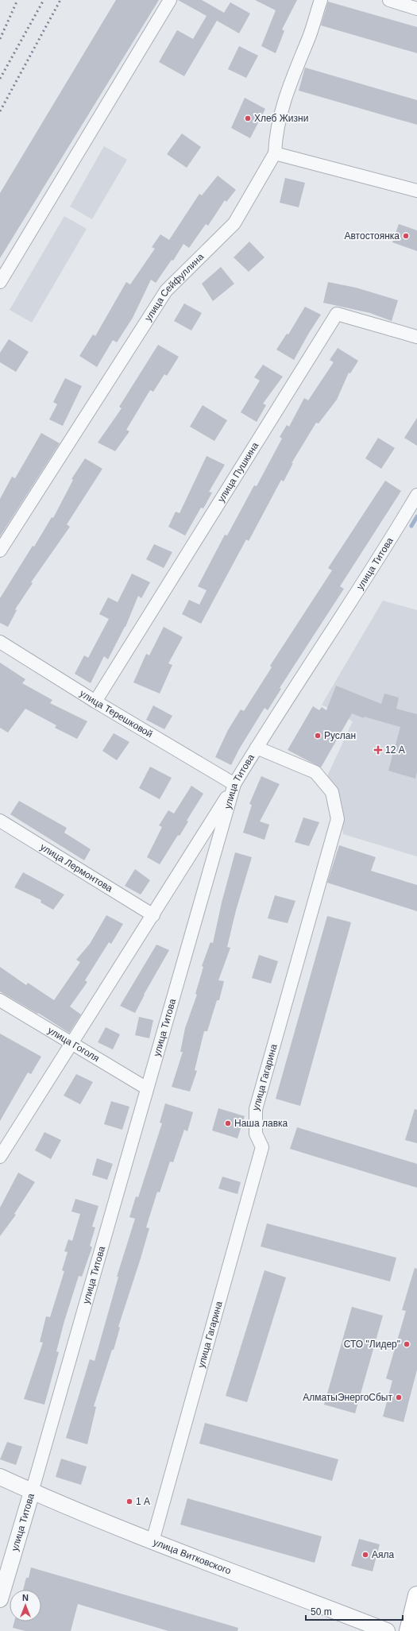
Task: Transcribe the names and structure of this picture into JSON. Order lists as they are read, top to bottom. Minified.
{"streets":{"street":["улица Сейфуллина","улица Пушкина","улица Титова","улица Терешковой","улица Лермонтова","улица Гоголя","улица Гагарина","улица Витковского"]},"crossings":[["улица Пушкина","улица Терешковой"],["улица Титова","улица Терешковой"],["улица Титова","улица Гоголя"],["улица Титова","улица Гагарина"],["улица Титова","улица Витковского"],["улица Гагарина","улица Витковского"]],"places":{"other":["Хлеб Жизни","Автостоянка","Руслан","Наша лавка","СТО \"Лидер\"","АлматыЭнергоСбыт","1 А","Аяла"],"health":["12 А"]},"scale_bar":"50 m","north":"top"}
